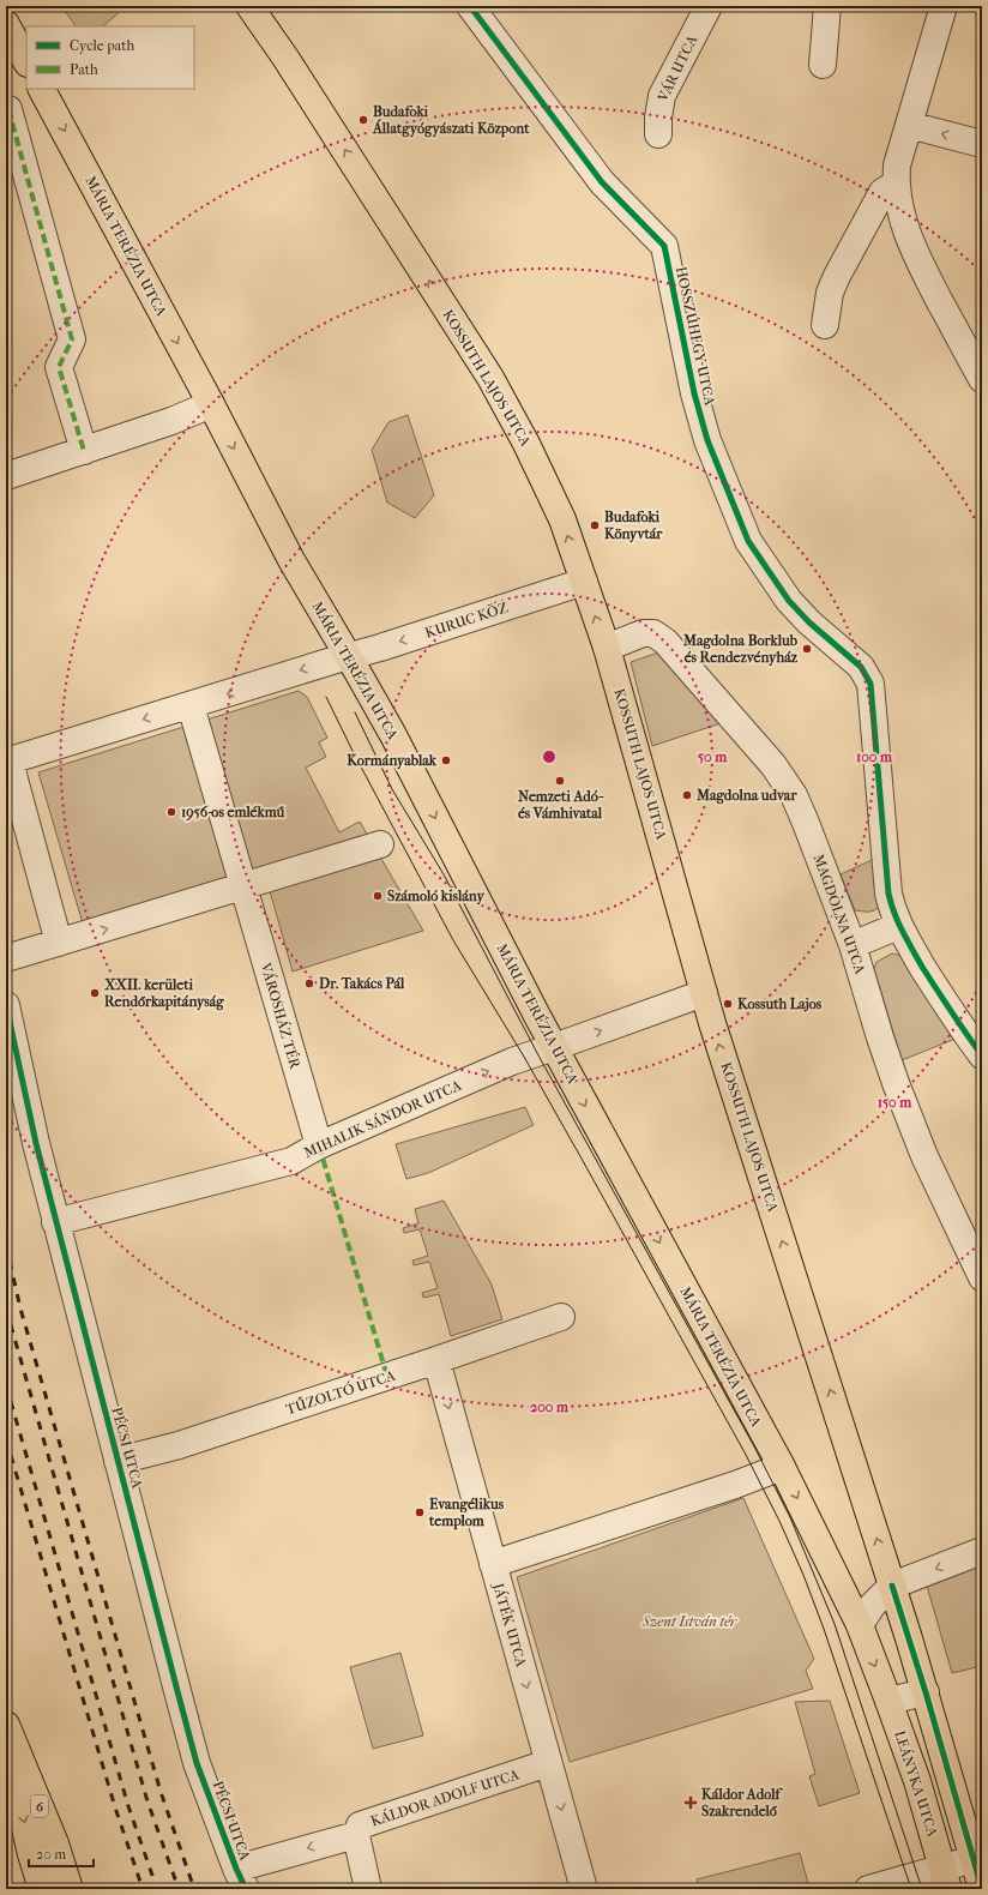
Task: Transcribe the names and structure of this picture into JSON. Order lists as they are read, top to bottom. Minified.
{"streets":{"main road":["MÁRIA TERÉZIA UTCA","KOSSUTH LAJOS UTCA","LEÁNYKA UTCA","6"],"street":["VÁR UTCA","HOSSZÚHEGY UTCA","KURUC KÖZ","MAGDOLNA UTCA","VÁROSHÁZ TÉR","MIHALIK SÁNDOR UTCA","TŰZOLTÓ UTCA","PÉCSI UTCA","JÁTÉK UTCA","KÁLDOR ADOLF UTCA"]},"crossings":[["MÁRIA TERÉZIA UTCA","KURUC KÖZ"],["MÁRIA TERÉZIA UTCA","MIHALIK SÁNDOR UTCA"],["KOSSUTH LAJOS UTCA","KURUC KÖZ"],["KOSSUTH LAJOS UTCA","MAGDOLNA UTCA"],["KOSSUTH LAJOS UTCA","MIHALIK SÁNDOR UTCA"],["VÁROSHÁZ TÉR","MIHALIK SÁNDOR UTCA"],["MIHALIK SÁNDOR UTCA","PÉCSI UTCA"],["TŰZOLTÓ UTCA","PÉCSI UTCA"],["TŰZOLTÓ UTCA","JÁTÉK UTCA"],["PÉCSI UTCA","KÁLDOR ADOLF UTCA"],["JÁTÉK UTCA","KÁLDOR ADOLF UTCA"]],"one_way":["MÁRIA TERÉZIA UTCA","KOSSUTH LAJOS UTCA","KURUC KÖZ","MIHALIK SÁNDOR UTCA","JÁTÉK UTCA","KÁLDOR ADOLF UTCA"],"parks":["Szent István tér"],"places":{"other":["Budafoki Állatgyógyászati Központ","Budafoki Könyvtár","Magdolna Borklub és Rendezvényház","Kormányablak","Nemzeti Adó- és Vámhivatal","Magdolna udvar","1956-os emlékmű","Számoló kislány","Dr. Takács Pál","XXII. kerületi Rendőrkapitányság","Kossuth Lajos","Evangélikus templom"],"health":["Káldor Adolf Szakrendelő"]},"legend":["Cycle path","Path"],"scale_bar":"20 m","rings":["50 m","100 m","150 m","200 m"]}
